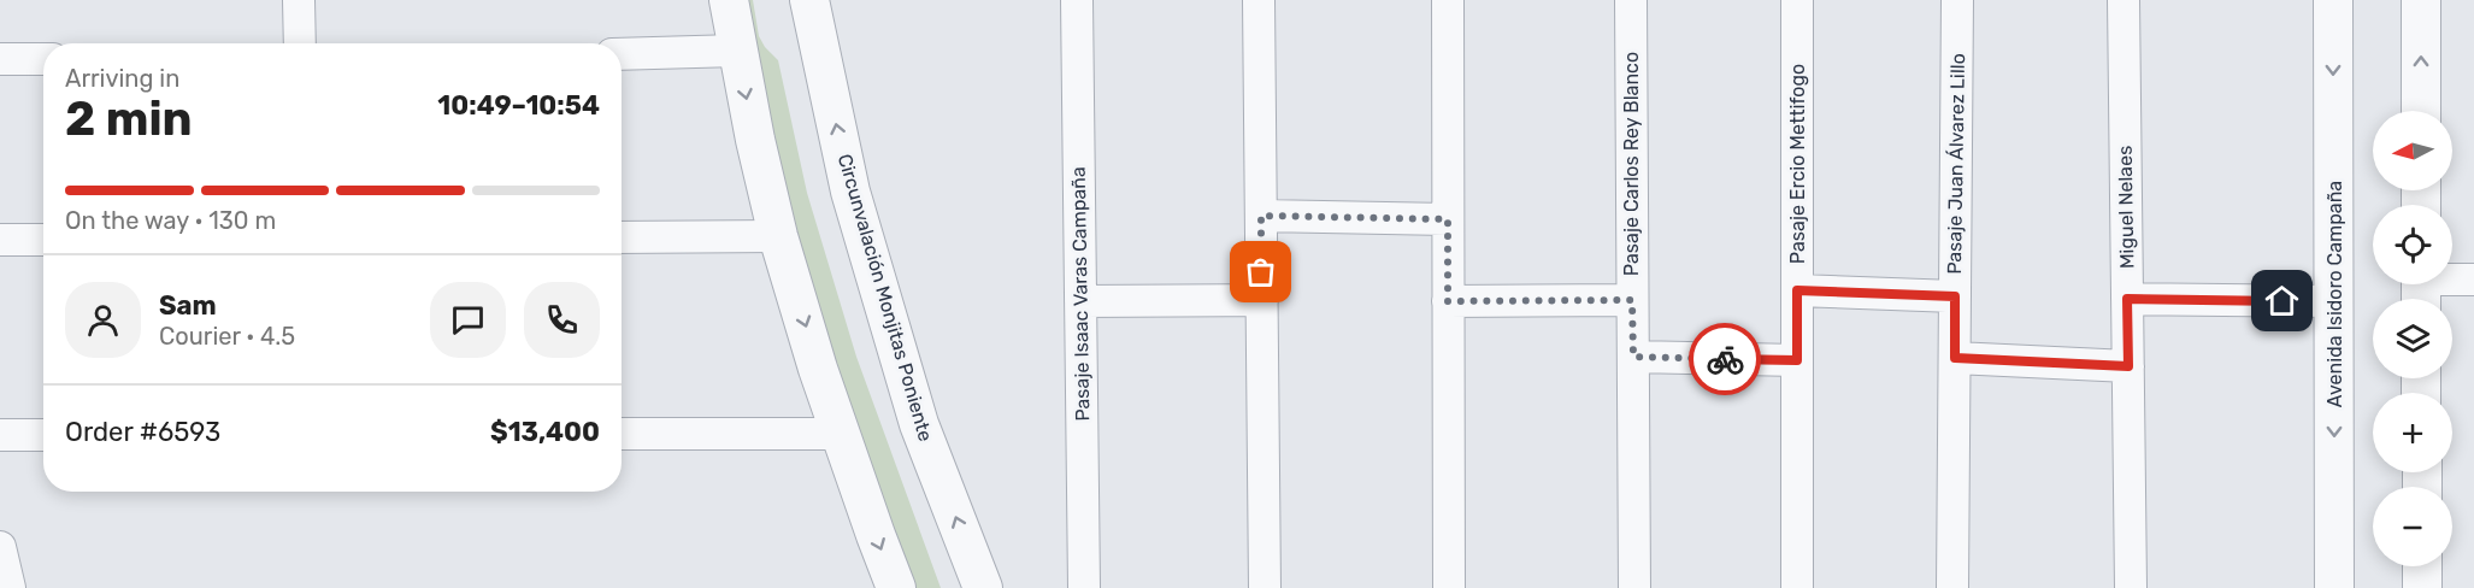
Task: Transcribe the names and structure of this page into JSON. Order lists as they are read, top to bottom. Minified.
{"streets":{"street":["Pasaje Carlos Rey Blanco","Pasaje Ercio Mettifogo","Pasaje Juan Álvarez Lillo","Miguel Nelaes","Pasaje Isaac Varas Campaña","Avenida Isidoro Campaña","Circunvalación Monjitas Poniente"]},"one_way":["Avenida Isidoro Campaña"],"north":"left","page":{"heading":["2 min","Arriving in","10:49–10:54"],"panel":["Sam","Courier · 4.5","Order #6593","$13,400"],"map_buttons":["+","−"],"bar":"On the way · 130 m"}}
